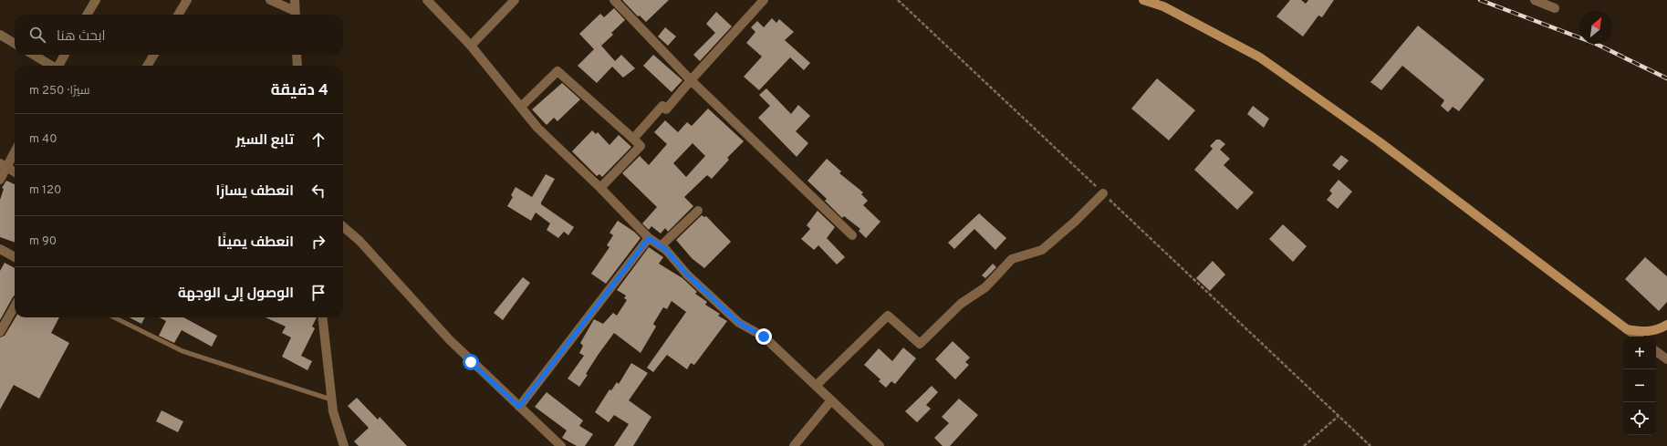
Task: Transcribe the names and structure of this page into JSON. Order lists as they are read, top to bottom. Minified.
{"north":"top right","page":{"search":"ابحث هنا","heading":["4 دقيقة","سيرًا · 250 m"],"list":[["تابع السير","40 m"],["انعطف يسارًا","120 m"],["انعطف يمينًا","90 m"],"الوصول إلى الوجهة"],"map_buttons":["+","−"]}}
